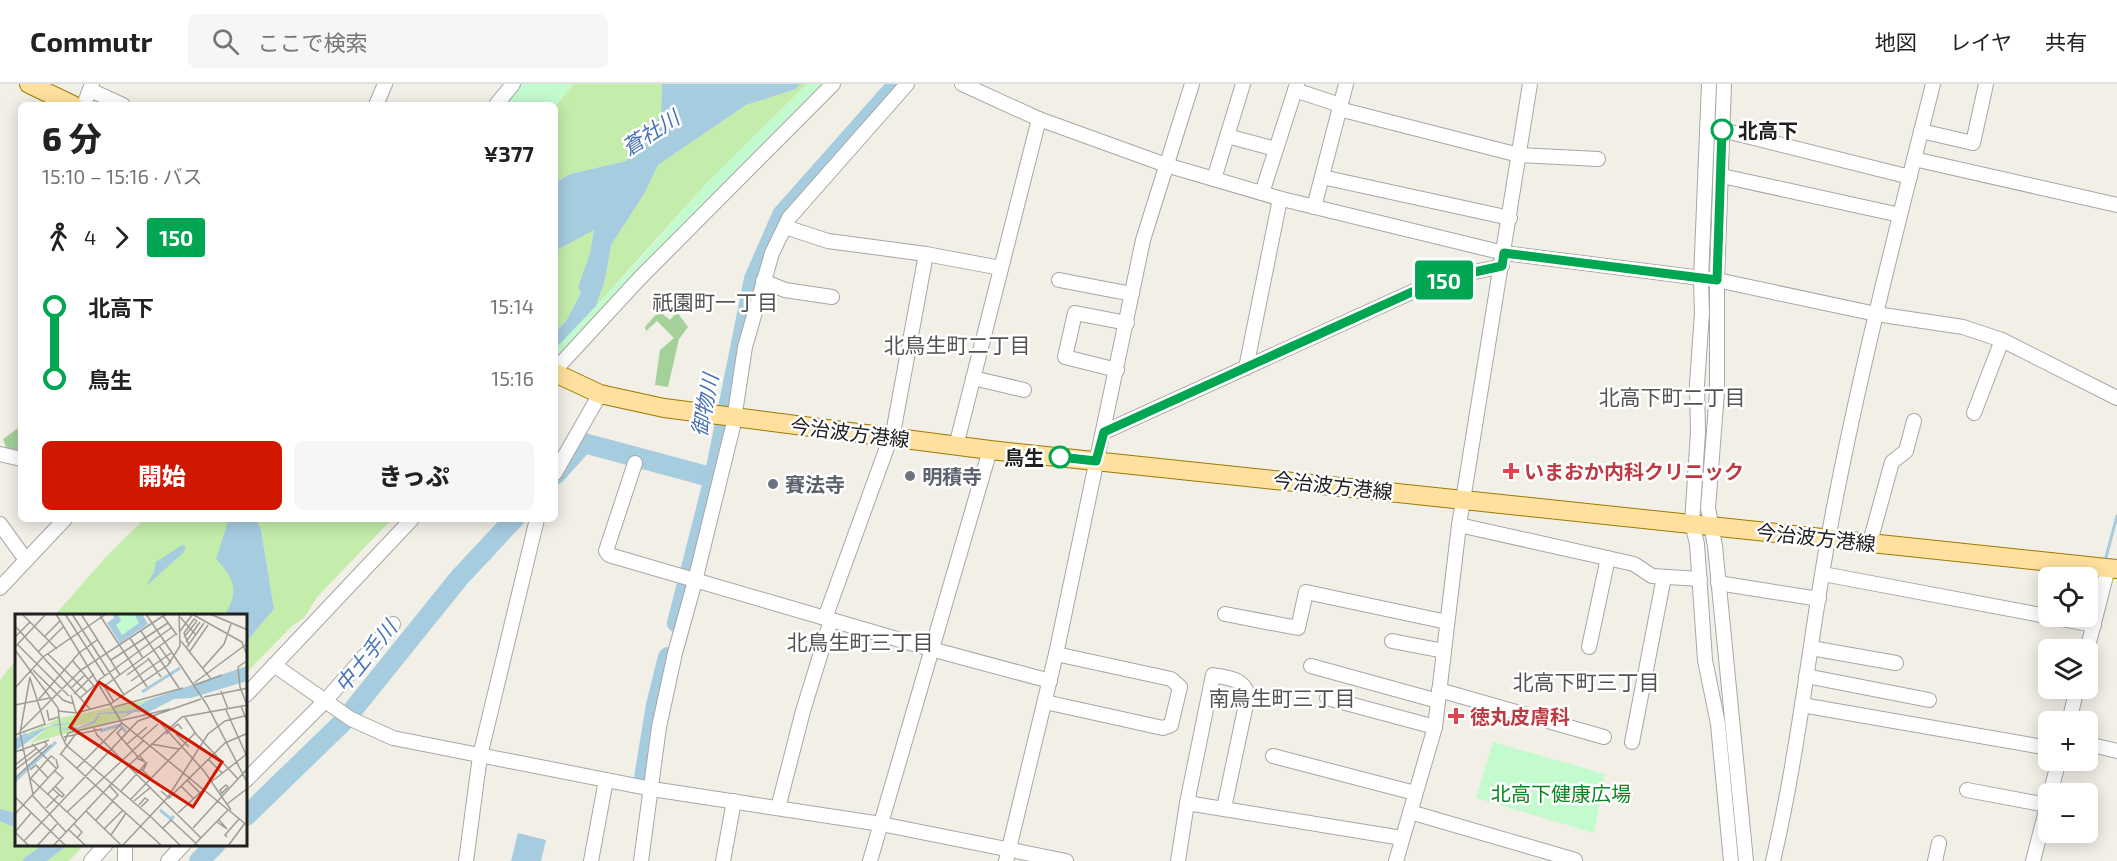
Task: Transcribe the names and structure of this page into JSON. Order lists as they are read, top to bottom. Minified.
{"streets":{"main road":["今治波方港線"]},"districts":["祇園町一丁目","北鳥生町二丁目","北高下町二丁目","北鳥生町三丁目","北高下町三丁目","南鳥生町三丁目"],"water":["蒼社川","御物川","中土手川"],"parks":["北高下健康広場"],"places":{"other":["北高下","鳥生","明積寺","賽法寺"],"health":["いまおか内科クリニック","徳丸皮膚科"]},"lines":["bus line 150"],"page":{"header":"Commutr","search":"ここで検索","nav":["地図","レイヤ","共有"],"on_map":"150","heading":["6 分","15:10 – 15:16 · バス","¥377"],"legs":["4","150"],"list":[{"name":"北高下","value":"15:14"},{"name":"鳥生","value":"15:16"}],"buttons":["開始","きっぷ"],"map_buttons":["+","−"]}}
